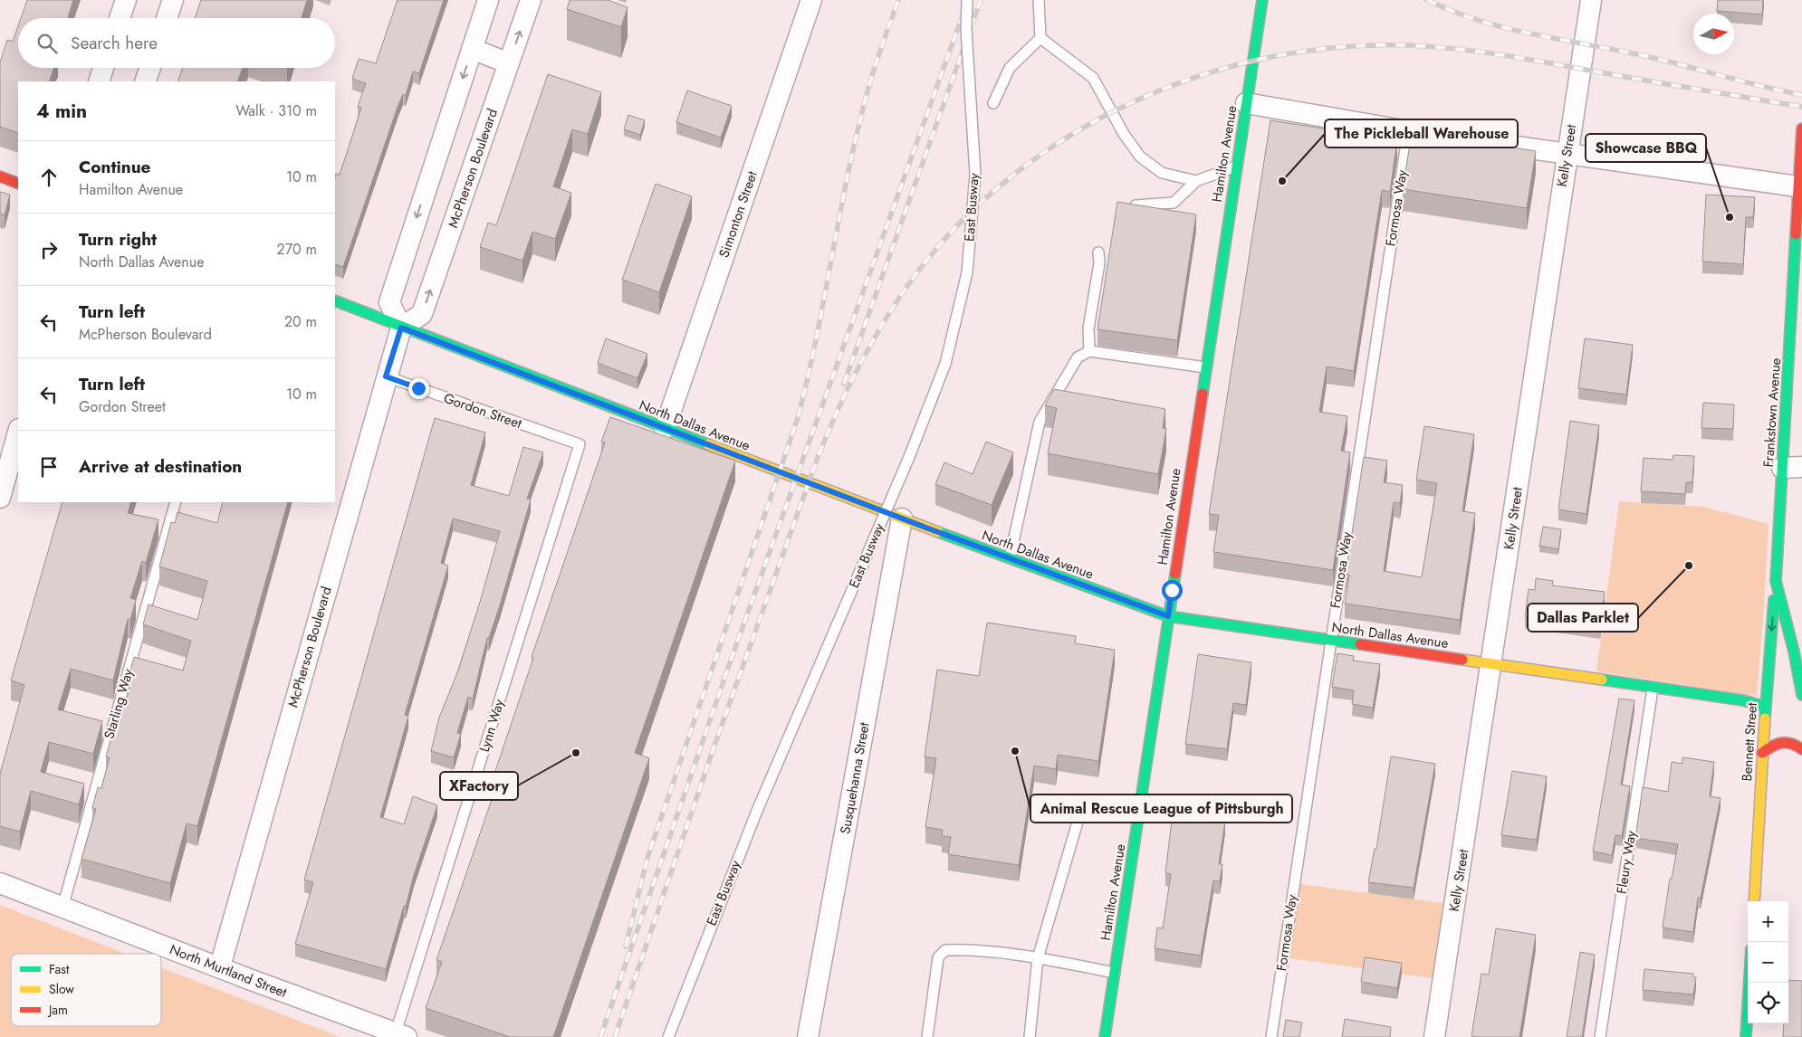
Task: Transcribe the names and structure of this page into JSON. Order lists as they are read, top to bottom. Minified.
{"streets":{"main road":["Hamilton Avenue","Frankstown Avenue","North Dallas Avenue","Bennett Street"],"street":["Kelly Street","McPherson Boulevard","Simonton Street","Susquehanna Street","North Murtland Street"],"lane":["East Busway","Formosa Way","Gordon Street","Starling Way","Lynn Way","Fleury Way"]},"crossings":[["Hamilton Avenue","North Dallas Avenue"],["Kelly Street","North Dallas Avenue"],["McPherson Boulevard","Gordon Street"],["McPherson Boulevard","North Dallas Avenue"],["McPherson Boulevard","North Murtland Street"],["Formosa Way","North Dallas Avenue"],["Simonton Street","North Dallas Avenue"],["Gordon Street","Lynn Way"],["Frankstown Avenue","Bennett Street"],["North Dallas Avenue","Bennett Street"],["North Dallas Avenue","Susquehanna Street"],["North Dallas Avenue","Fleury Way"],["Starling Way","North Murtland Street"],["Lynn Way","North Murtland Street"]],"one_way":["Bennett Street"],"places":["The Pickleball Warehouse","Showcase BBQ","Dallas Parklet","Animal Rescue League of Pittsburgh","XFactory"],"legend":["Fast","Slow","Jam"],"north":"right","page":{"search":"Search here","heading":["4 min","Walk · 310 m"],"list":[["Continue","Hamilton Avenue","10 m"],["Turn right","North Dallas Avenue","270 m"],["Turn left","McPherson Boulevard","20 m"],["Turn left","Gordon Street","10 m"],"Arrive at destination"],"map_buttons":["+","−"]}}
